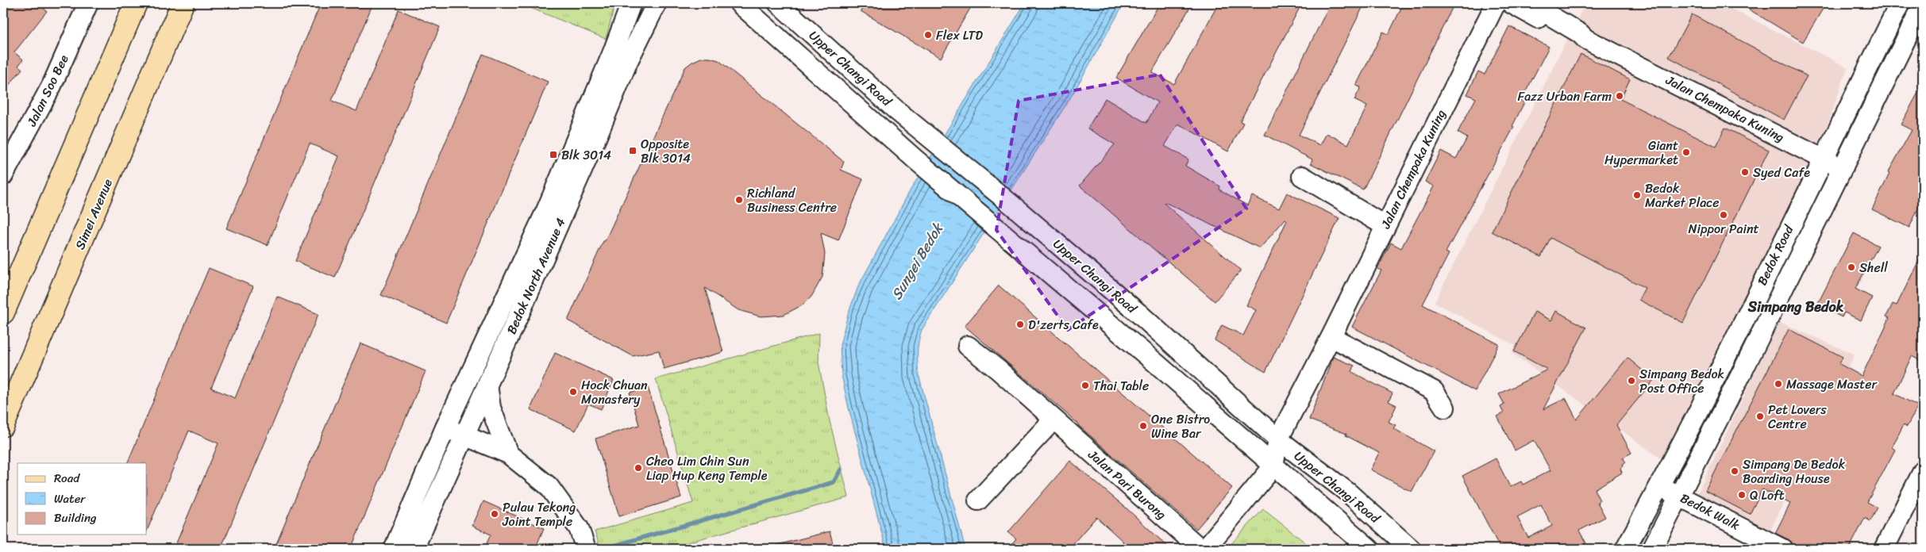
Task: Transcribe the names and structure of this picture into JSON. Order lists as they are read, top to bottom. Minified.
{"streets":{"main road":["Simei Avenue"],"street":["Upper Changi Road","Jalan Soo Bee","Jalan Chempaka Kuning","Bedok Road","Bedok North Avenue 4","Jalan Pari Burong","Bedok Walk"]},"crossings":[["Upper Changi Road","Jalan Chempaka Kuning"],["Jalan Chempaka Kuning","Bedok Road"],["Bedok Road","Bedok Walk"]],"districts":["Simpang Bedok"],"water":["Sungei Bedok"],"places":{"other":["Flex LTD","Fazz Urban Farm","Giant Hypermarket","Syed Cafe","Bedok Market Place","Richland Business Centre","Nippor Paint","Shell","D'zerts Cafe","Simpang Bedok Post Office","Massage Master","Thai Table","Hock Chuan Monastery","Pet Lovers Centre","One Bistro Wine Bar","Cheo Lim Chin Sun Liap Hup Keng Temple","Simpang De Bedok Boarding House","Q Loft","Pulau Tekong Joint Temple"],"transit":["Opposite Blk 3014","Blk 3014"]},"legend":["Road","Water","Building"]}
